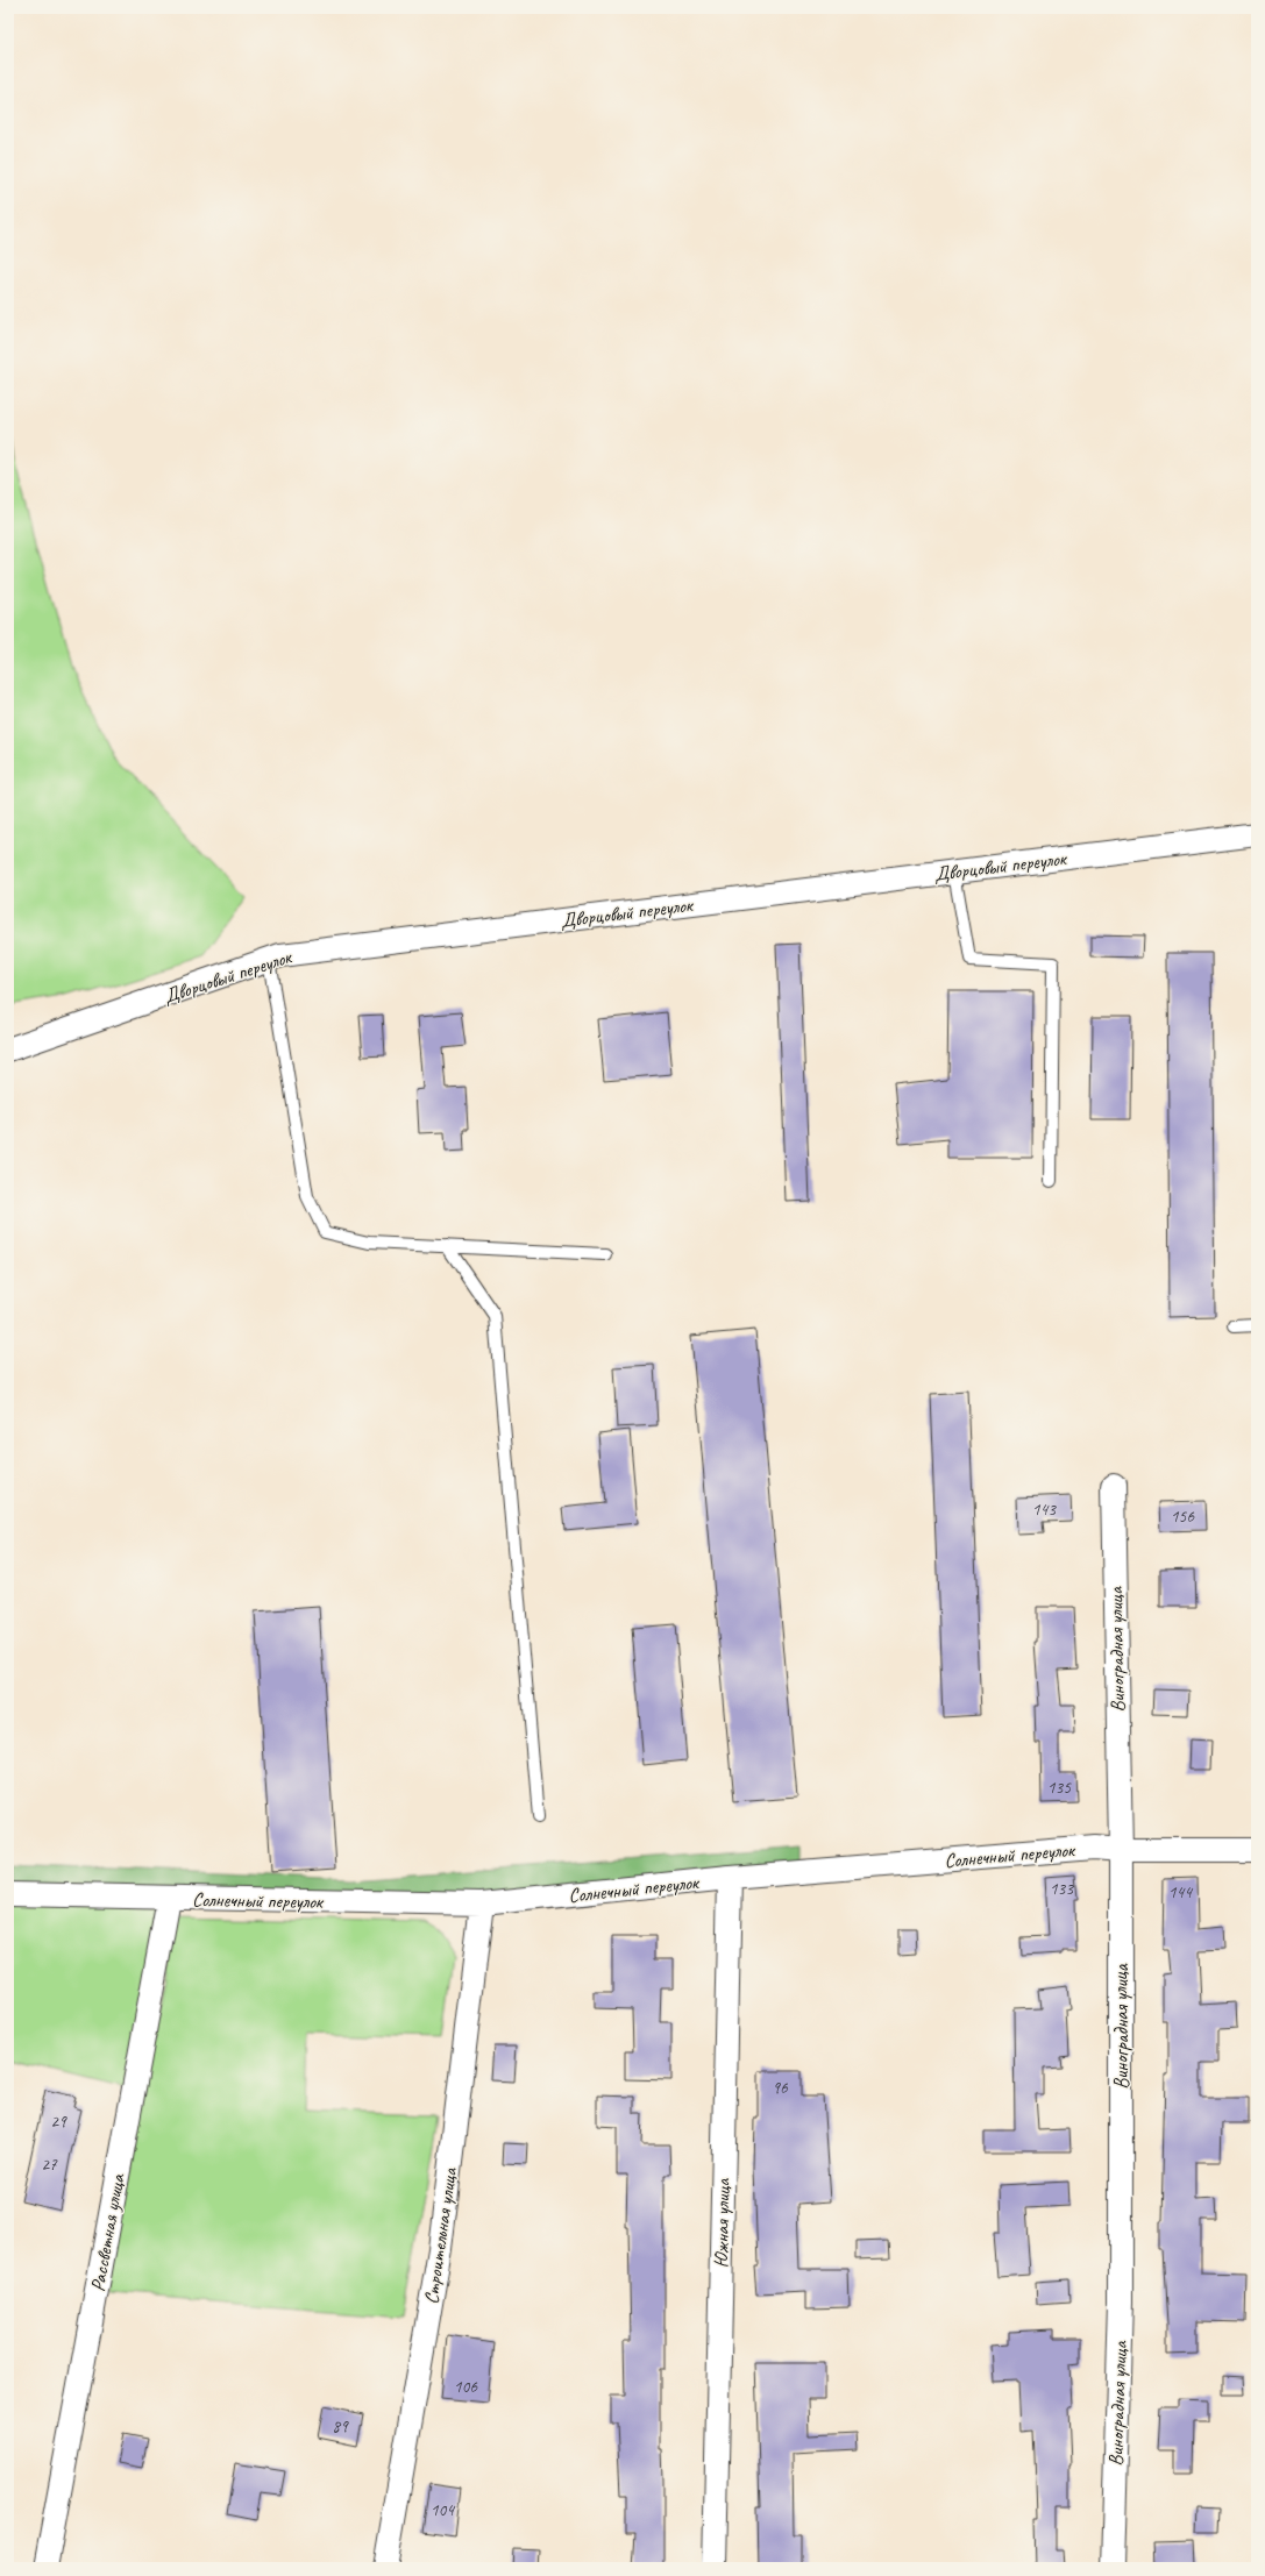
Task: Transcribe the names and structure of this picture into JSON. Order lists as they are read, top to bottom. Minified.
{"streets":{"street":["Дворцовый переулок","Виноградная улица","Солнечный переулок","Южная улица","Рассветная улица","Строительная улица"]},"crossings":[["Виноградная улица","Солнечный переулок"],["Солнечный переулок","Южная улица"],["Солнечный переулок","Рассветная улица"],["Солнечный переулок","Строительная улица"]],"house_numbers":["143","156","135","133","144","96","29","27","106","89","104"]}
